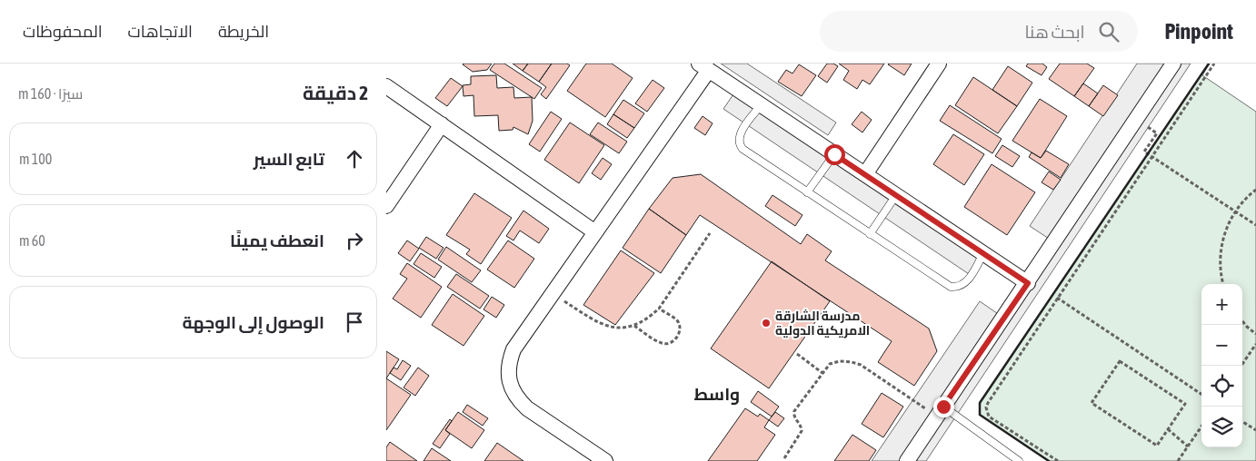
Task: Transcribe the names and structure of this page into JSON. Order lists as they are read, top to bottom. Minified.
{"districts":["واسط"],"places":["مدرسة الشارقة الامريكية الدولية"],"page":{"header":"Pinpoint","search":"ابحث هنا","nav":["الخريطة","الاتجاهات","المحفوظات"],"heading":["2 دقيقة","سيرًا · 160 m"],"list":[["تابع السير","100 m"],["انعطف يمينًا","60 m"],"الوصول إلى الوجهة"],"map_buttons":["+","−"]}}
